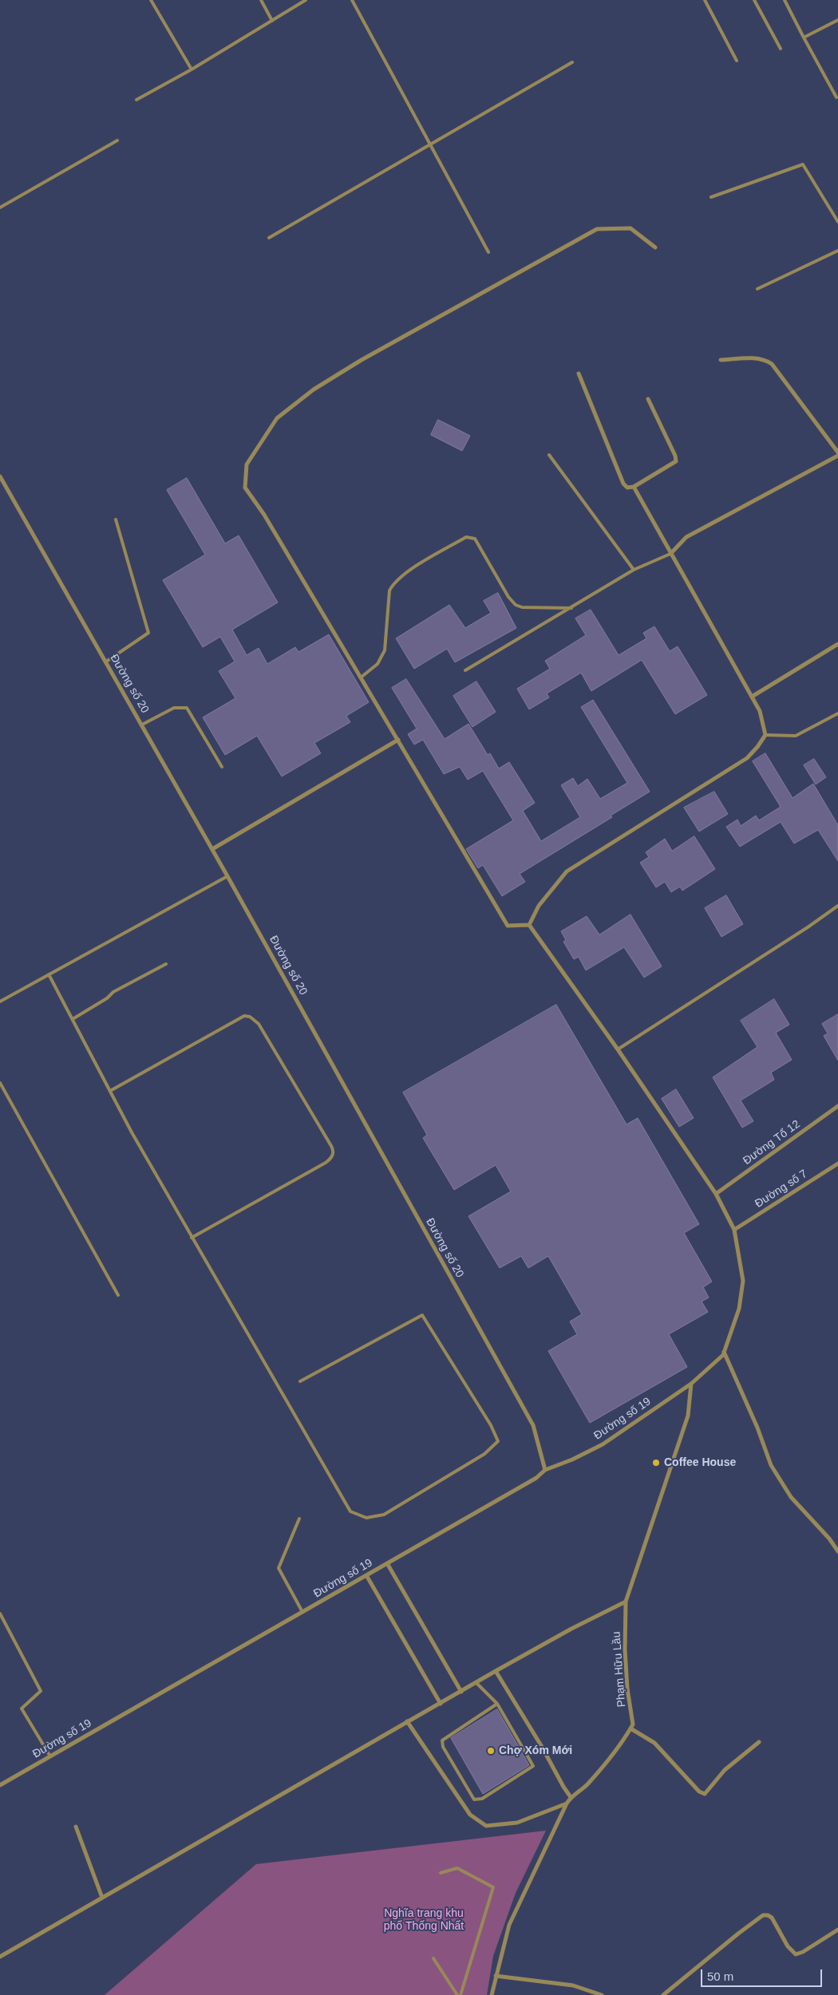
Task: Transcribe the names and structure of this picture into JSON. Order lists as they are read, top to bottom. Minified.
{"streets":{"street":["Đường số 20","Đường Tổ 12","Đường số 7","Đường số 19","Phạm Hữu Lầu"]},"crossings":[["Đường số 20","Đường số 19"],["Đường số 19","Phạm Hữu Lầu"]],"parks":["Nghĩa trang khu phố Thống Nhất"],"places":["Coffee House","Chợ Xóm Mới"],"scale_bar":"50 m"}
